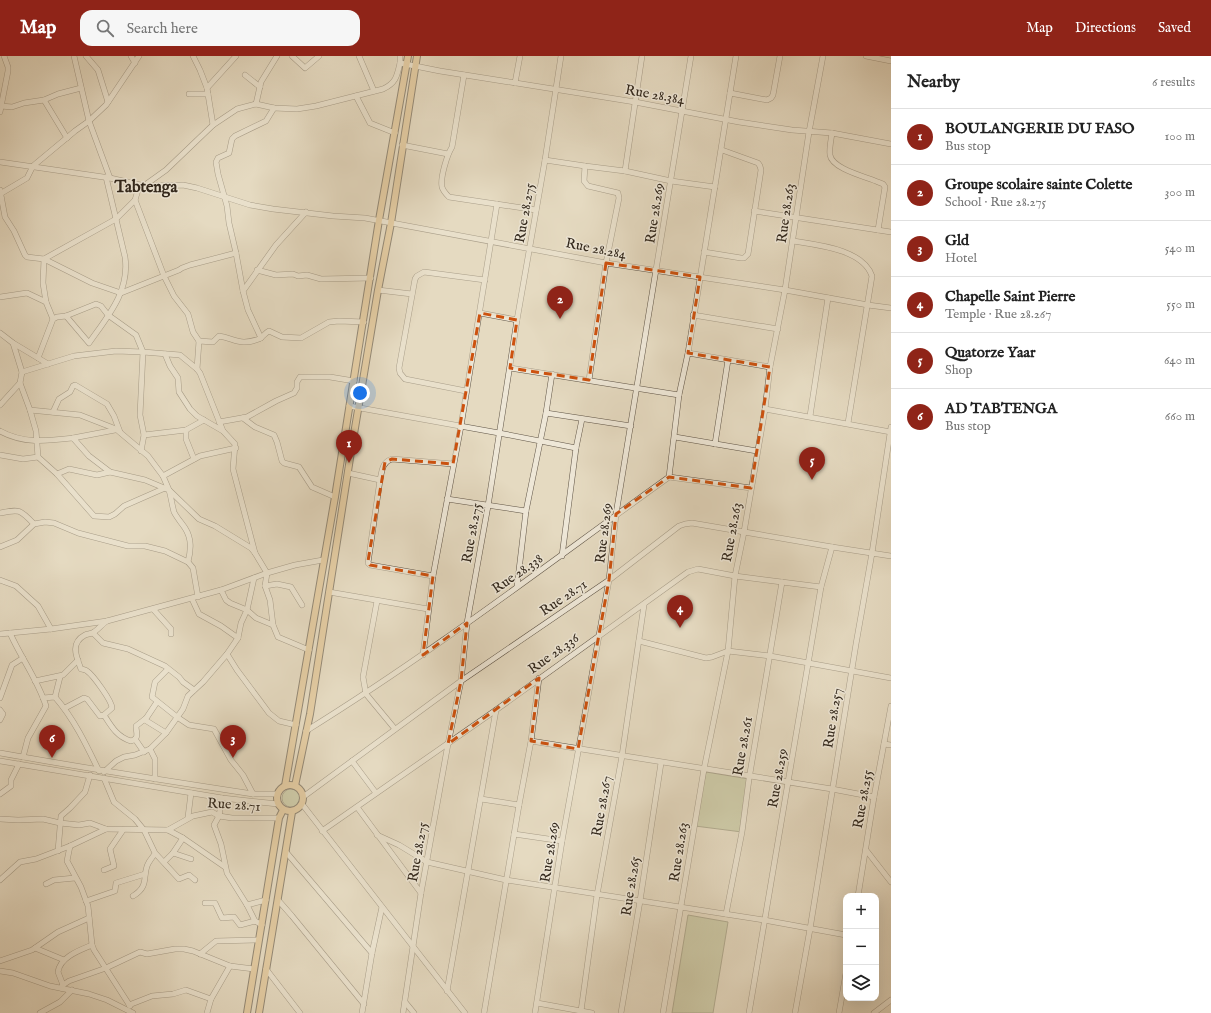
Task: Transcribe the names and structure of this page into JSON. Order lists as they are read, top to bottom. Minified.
{"streets":{"street":["Rue 28.384","Rue 28.275","Rue 28.269","Rue 28.263","Rue 28.284","Rue 28.338","Rue 28.71","Rue 28.336","Rue 28.257","Rue 28.261","Rue 28.259","Rue 28.255","Rue 28.267","Rue 28.265"]},"crossings":[["Rue 28.384","Rue 28.275"],["Rue 28.384","Rue 28.269"],["Rue 28.384","Rue 28.263"],["Rue 28.275","Rue 28.284"],["Rue 28.275","Rue 28.338"],["Rue 28.275","Rue 28.71"],["Rue 28.275","Rue 28.336"],["Rue 28.269","Rue 28.284"],["Rue 28.269","Rue 28.338"],["Rue 28.269","Rue 28.71"],["Rue 28.269","Rue 28.336"],["Rue 28.263","Rue 28.284"],["Rue 28.263","Rue 28.71"],["Rue 28.263","Rue 28.336"],["Rue 28.71","Rue 28.257"],["Rue 28.71","Rue 28.259"],["Rue 28.336","Rue 28.261"],["Rue 28.336","Rue 28.259"],["Rue 28.336","Rue 28.267"]],"districts":["Tabtenga"],"page":{"header":"Map","search":"Search here","nav":["Map","Directions","Saved"],"heading":["Nearby","6 results"],"list":[{"mark":"1","name":"BOULANGERIE DU FASO","note":"Bus stop","value":"100 m"},{"mark":"2","name":"Groupe scolaire sainte Colette","note":"School · Rue 28.275","value":"300 m"},{"mark":"3","name":"Gld","note":"Hotel","value":"540 m"},{"mark":"4","name":"Chapelle Saint Pierre","note":"Temple · Rue 28.267","value":"550 m"},{"mark":"5","name":"Quatorze Yaar","note":"Shop","value":"640 m"},{"mark":"6","name":"AD TABTENGA","note":"Bus stop","value":"660 m"}],"pins":["2","1","5","4","3","6"],"map_buttons":["+","−"]}}
